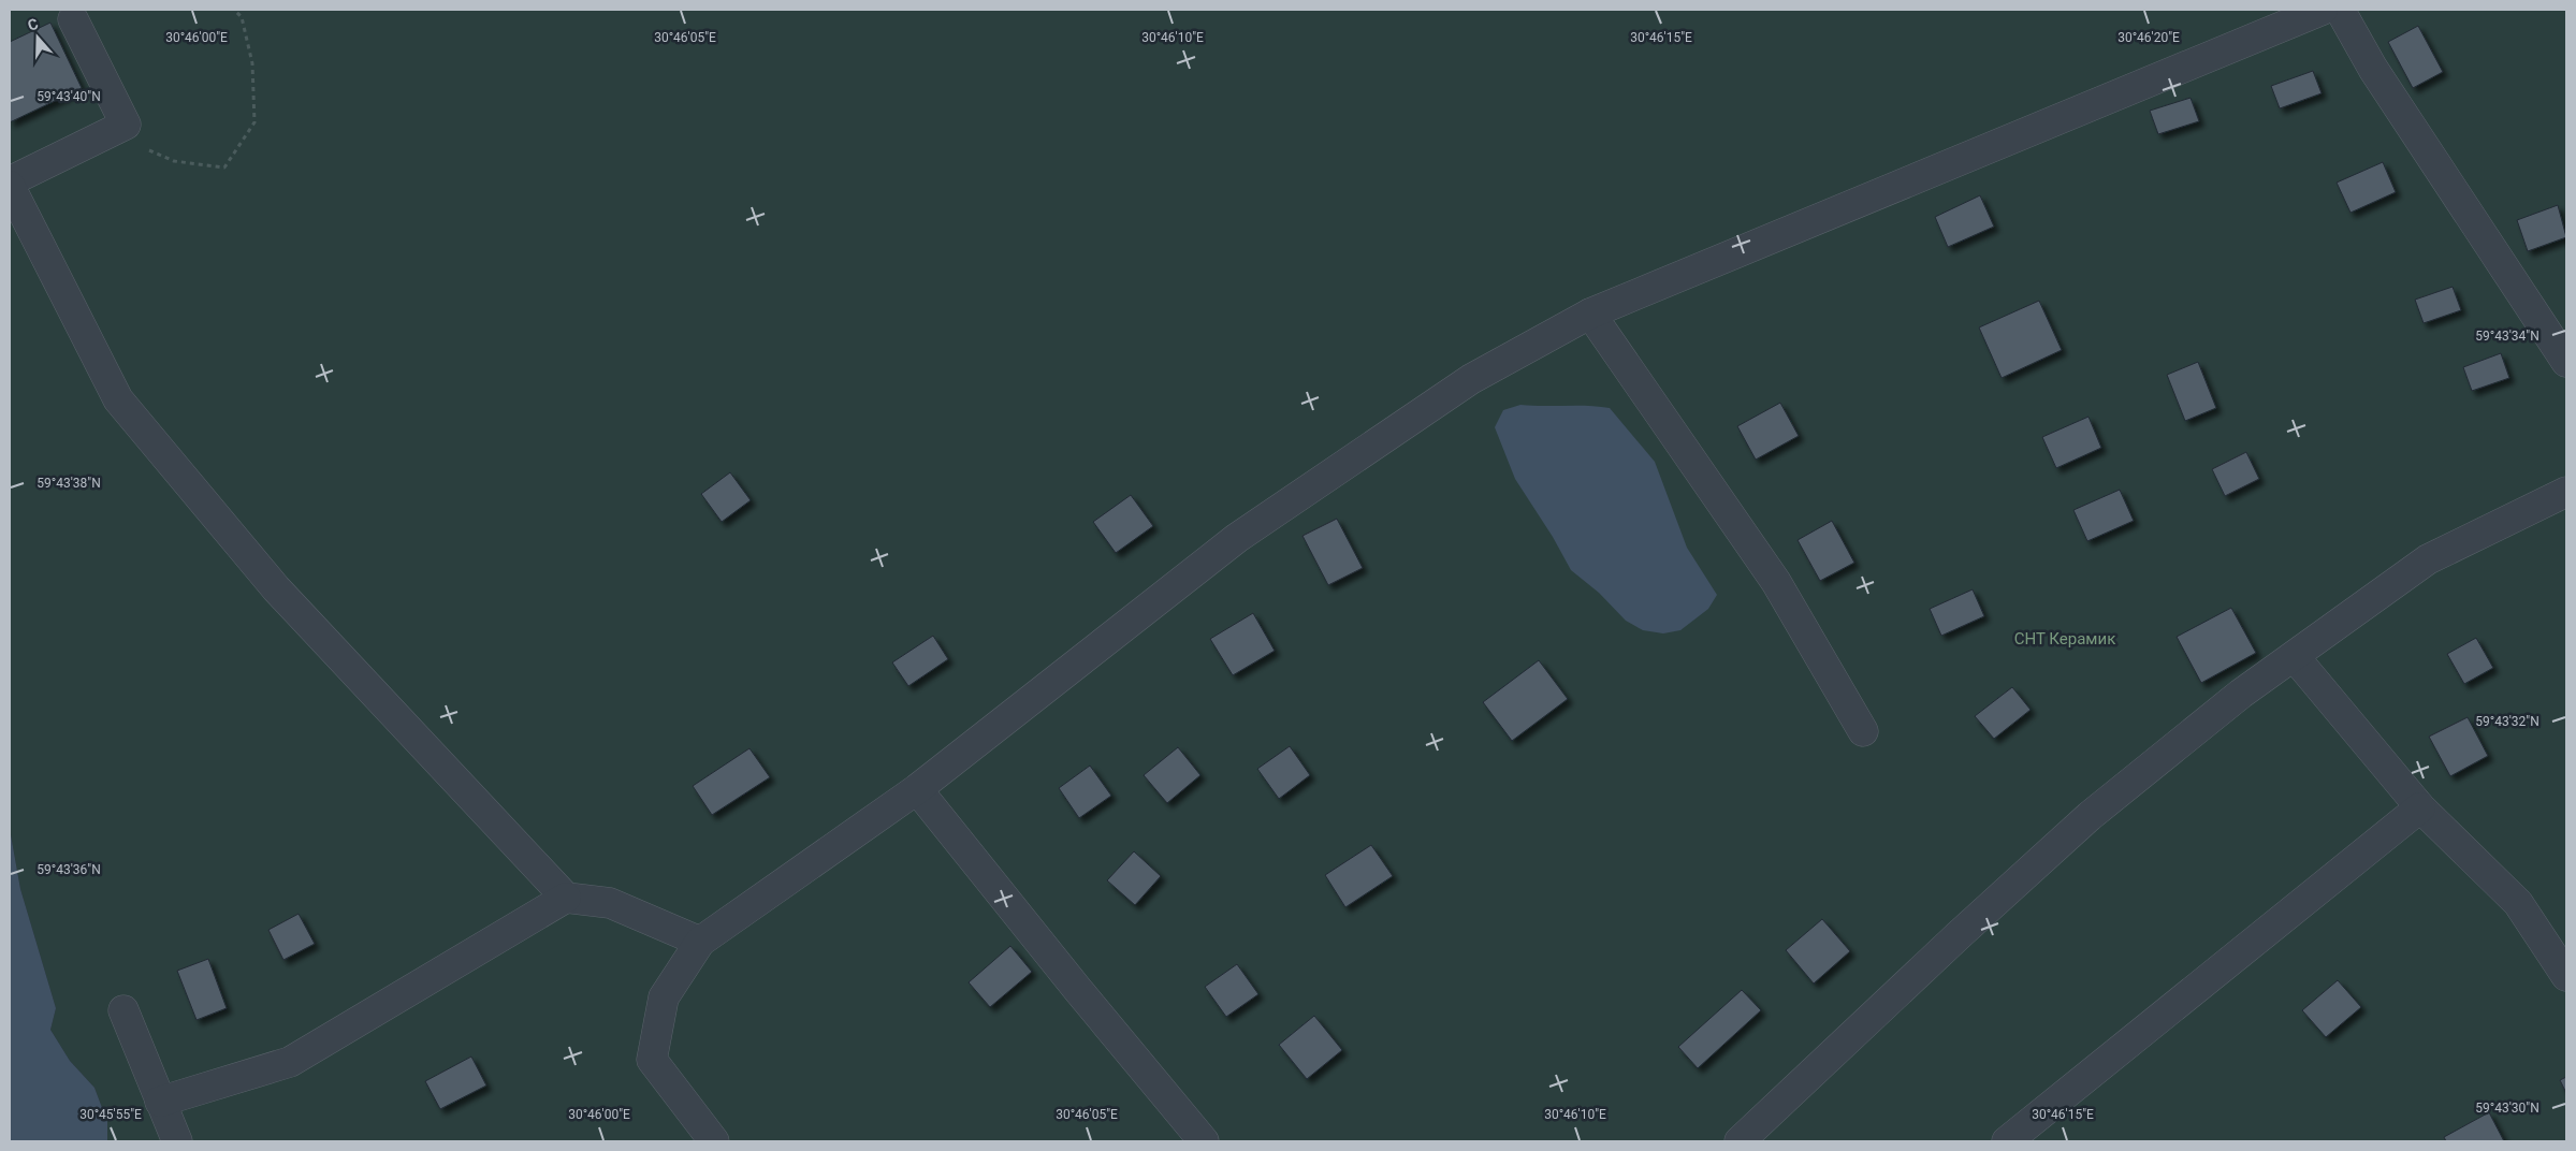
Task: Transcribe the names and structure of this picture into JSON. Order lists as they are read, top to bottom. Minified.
{"parks":["СНТ Керамик"],"north":"top","coordinates":["30°46'15\"E","30°46'00\"E","30°46'05\"E","30°46'10\"E","30°46'20\"E","59°43'40\"N","59°43'34\"N","59°43'38\"N","59°43'32\"N","59°43'36\"N","59°43'30\"N","30°45'55\"E"]}
